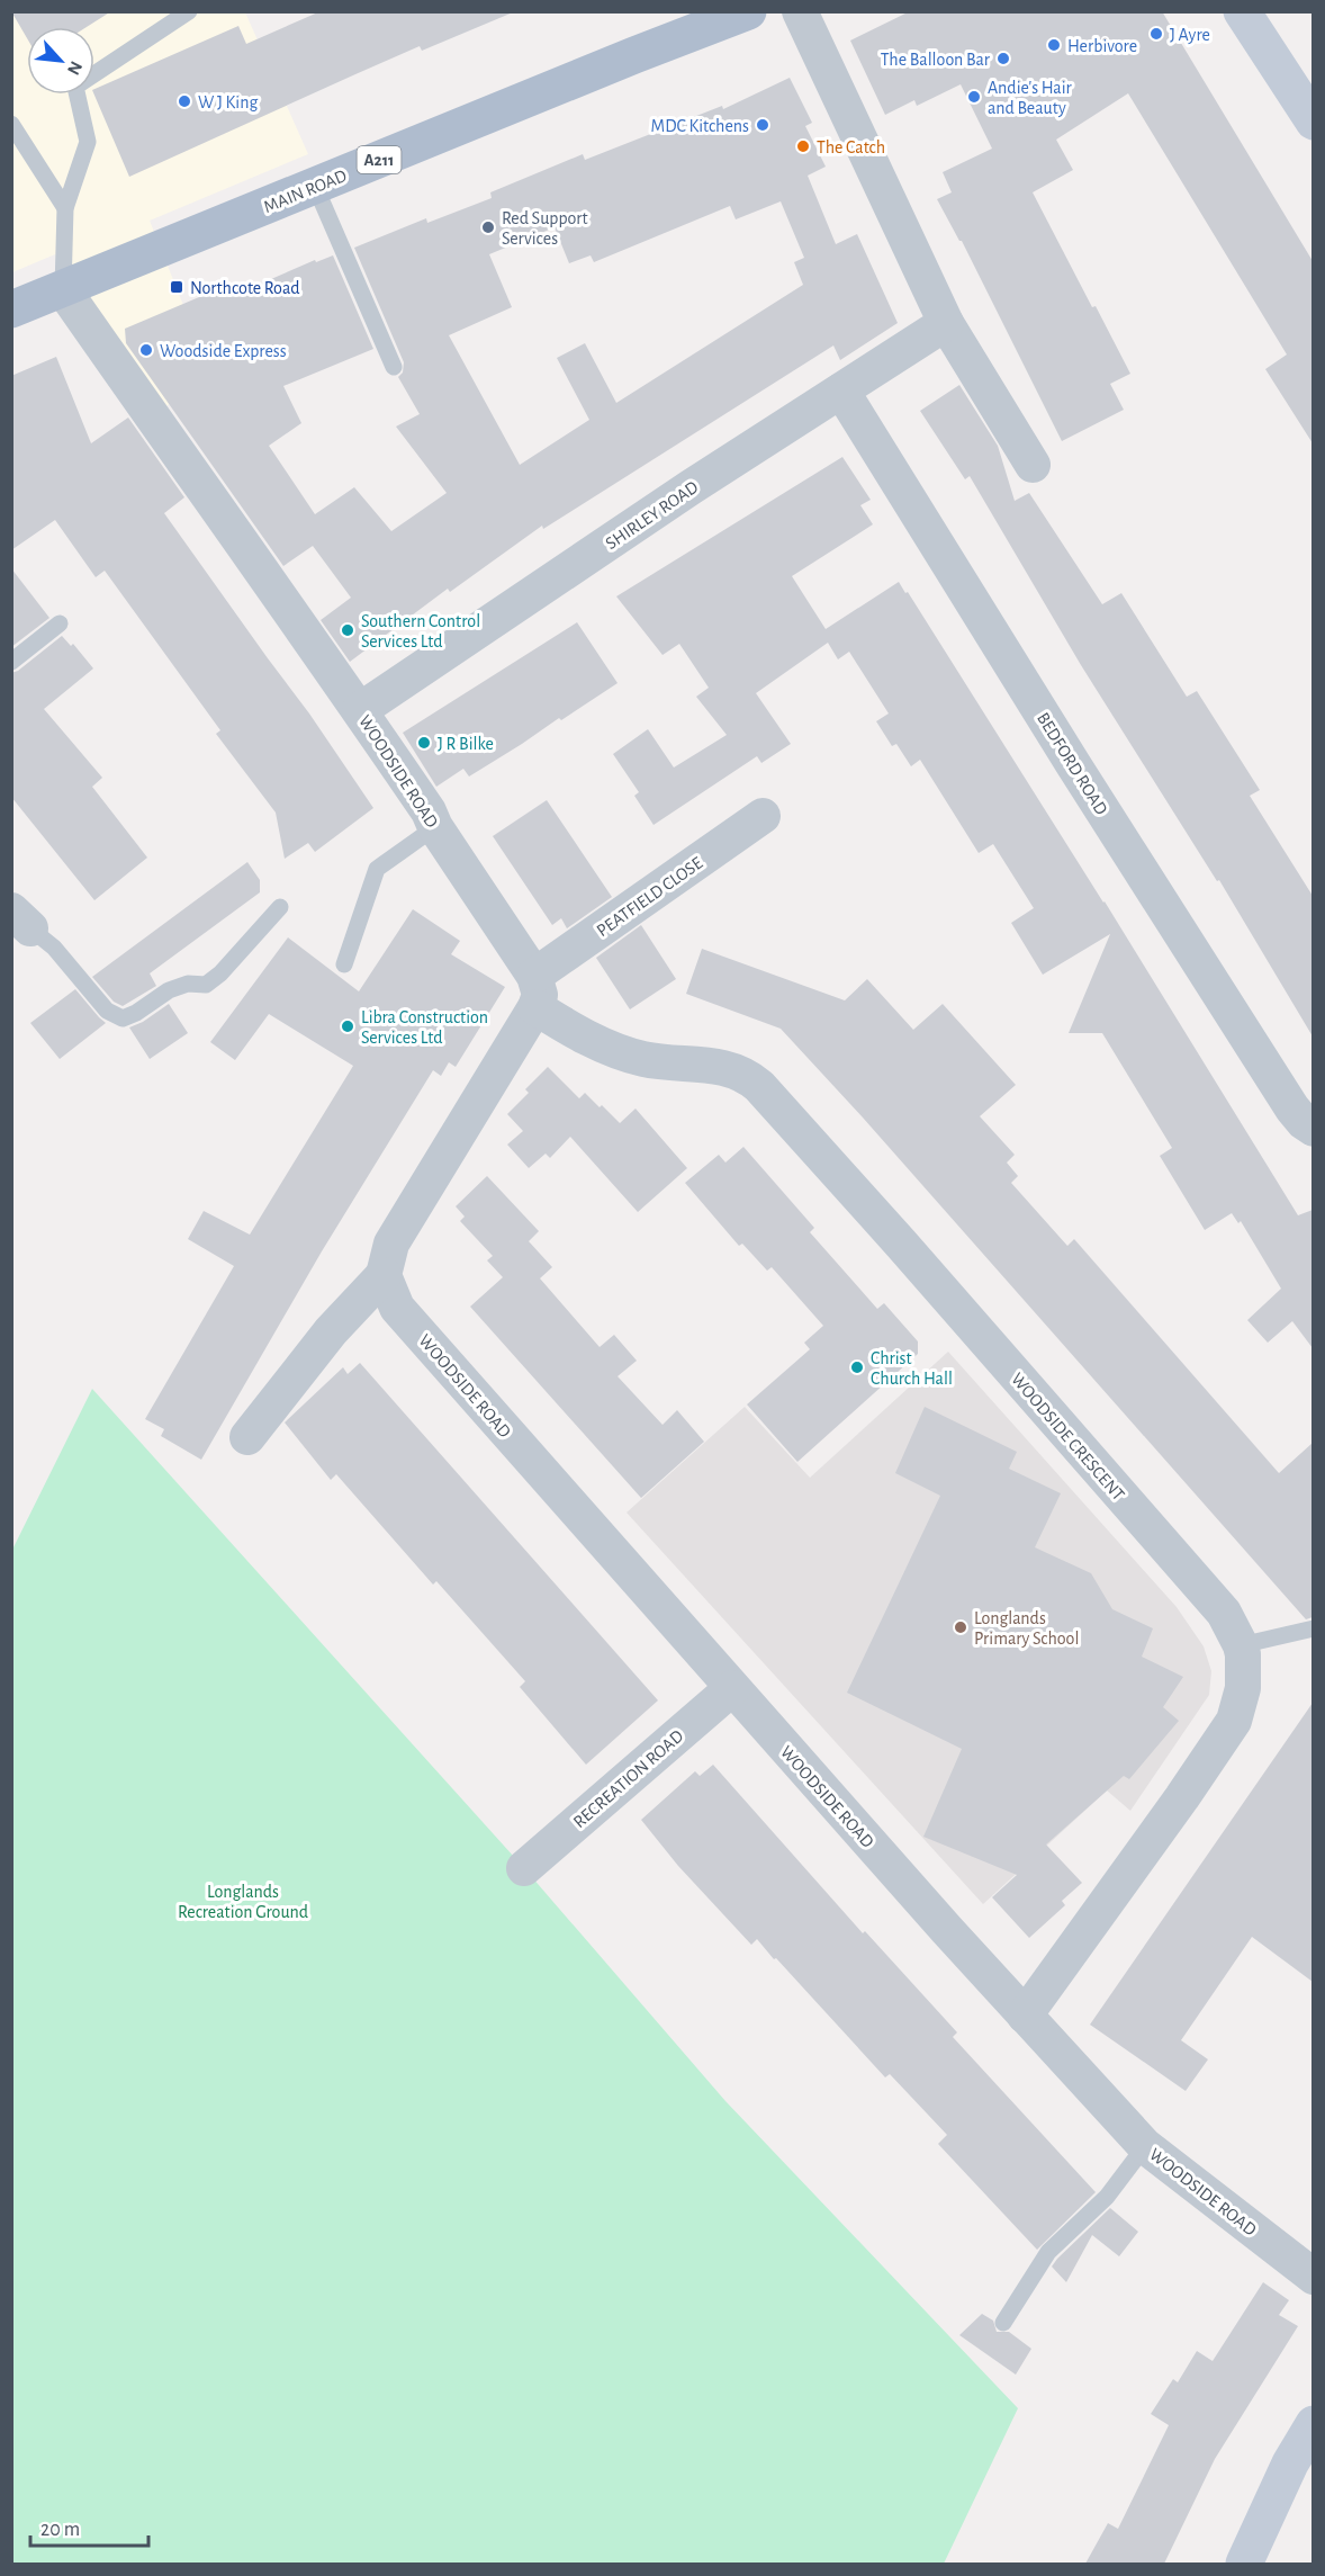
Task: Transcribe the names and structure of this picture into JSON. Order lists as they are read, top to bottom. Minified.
{"streets":{"main road":["A211","MAIN ROAD"],"street":["SHIRLEY ROAD","BEDFORD ROAD","WOODSIDE ROAD","PEATFIELD CLOSE","WOODSIDE CRESCENT","RECREATION ROAD"]},"crossings":[["MAIN ROAD","WOODSIDE ROAD"],["SHIRLEY ROAD","BEDFORD ROAD"],["SHIRLEY ROAD","WOODSIDE ROAD"],["WOODSIDE ROAD","PEATFIELD CLOSE"],["WOODSIDE ROAD","WOODSIDE CRESCENT"],["WOODSIDE ROAD","RECREATION ROAD"],["PEATFIELD CLOSE","WOODSIDE CRESCENT"]],"parks":["Longlands Recreation Ground"],"places":{"other":["J Ayre","Herbivore","The Balloon Bar","Andie's Hair and Beauty","W J King","MDC Kitchens","The Catch","Red Support Services","Woodside Express","Southern Control Services Ltd","J R Bilke","Libra Construction Services Ltd","Christ Church Hall","Longlands Primary School"],"transit":["Northcote Road"]},"scale_bar":"20 m","north":"bottom right"}
